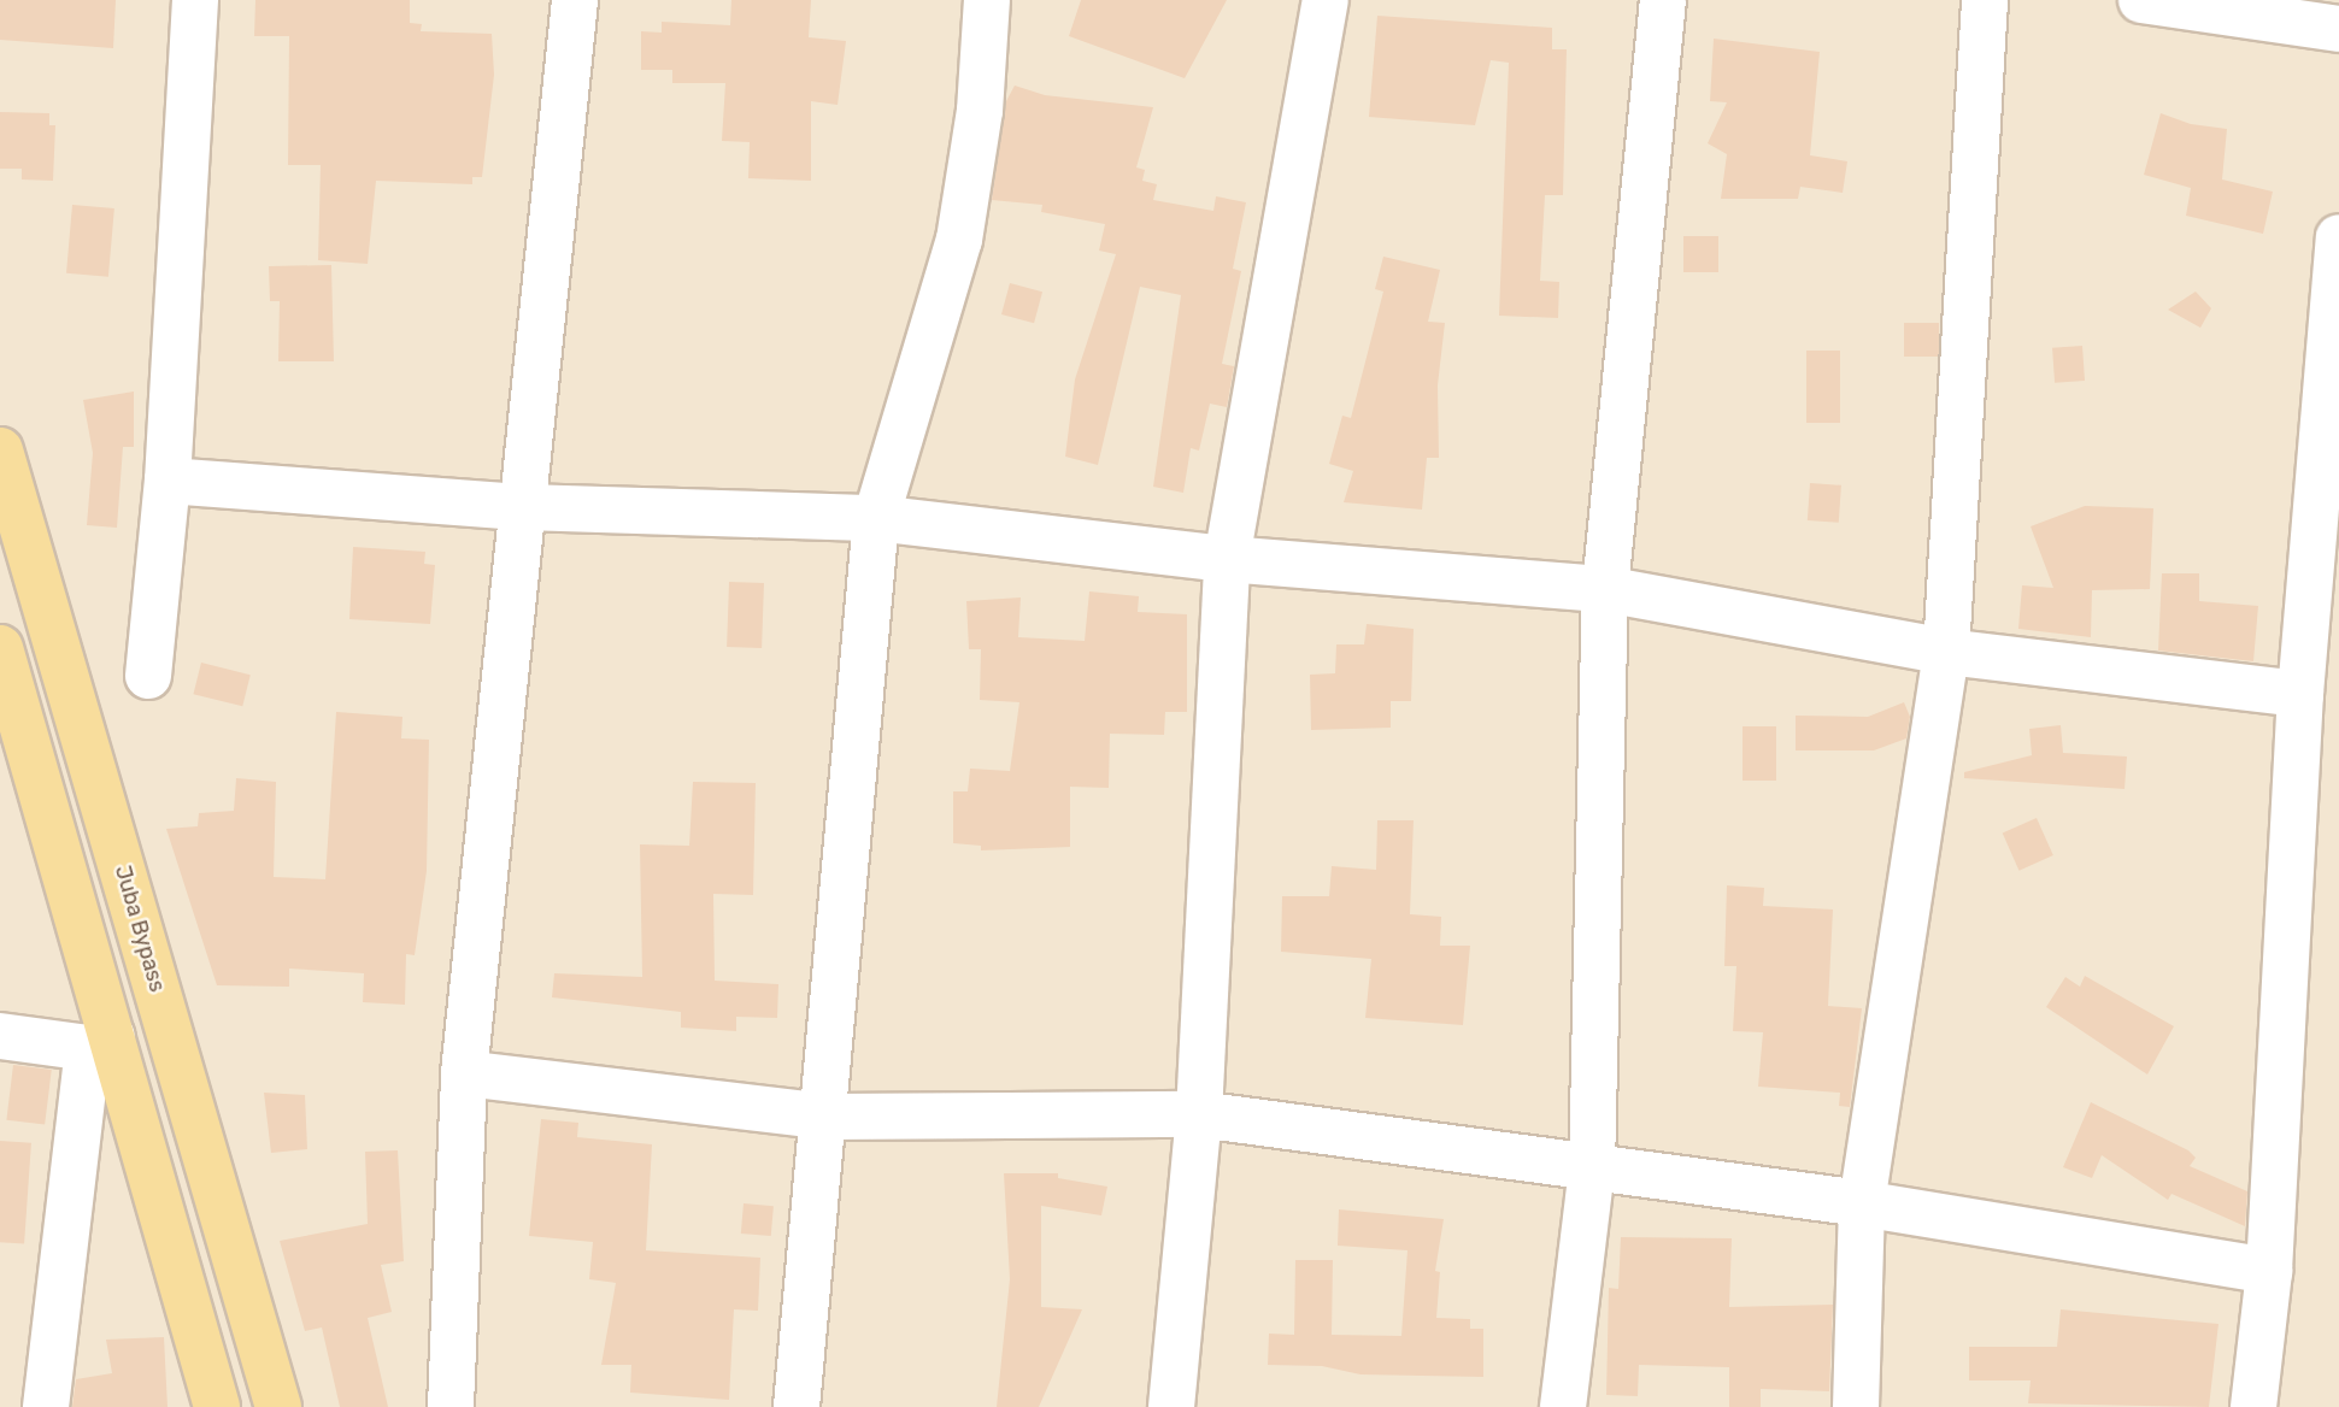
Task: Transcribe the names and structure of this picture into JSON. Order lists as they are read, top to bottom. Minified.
{"streets":{"main road":["Juba Bypass"]}}
